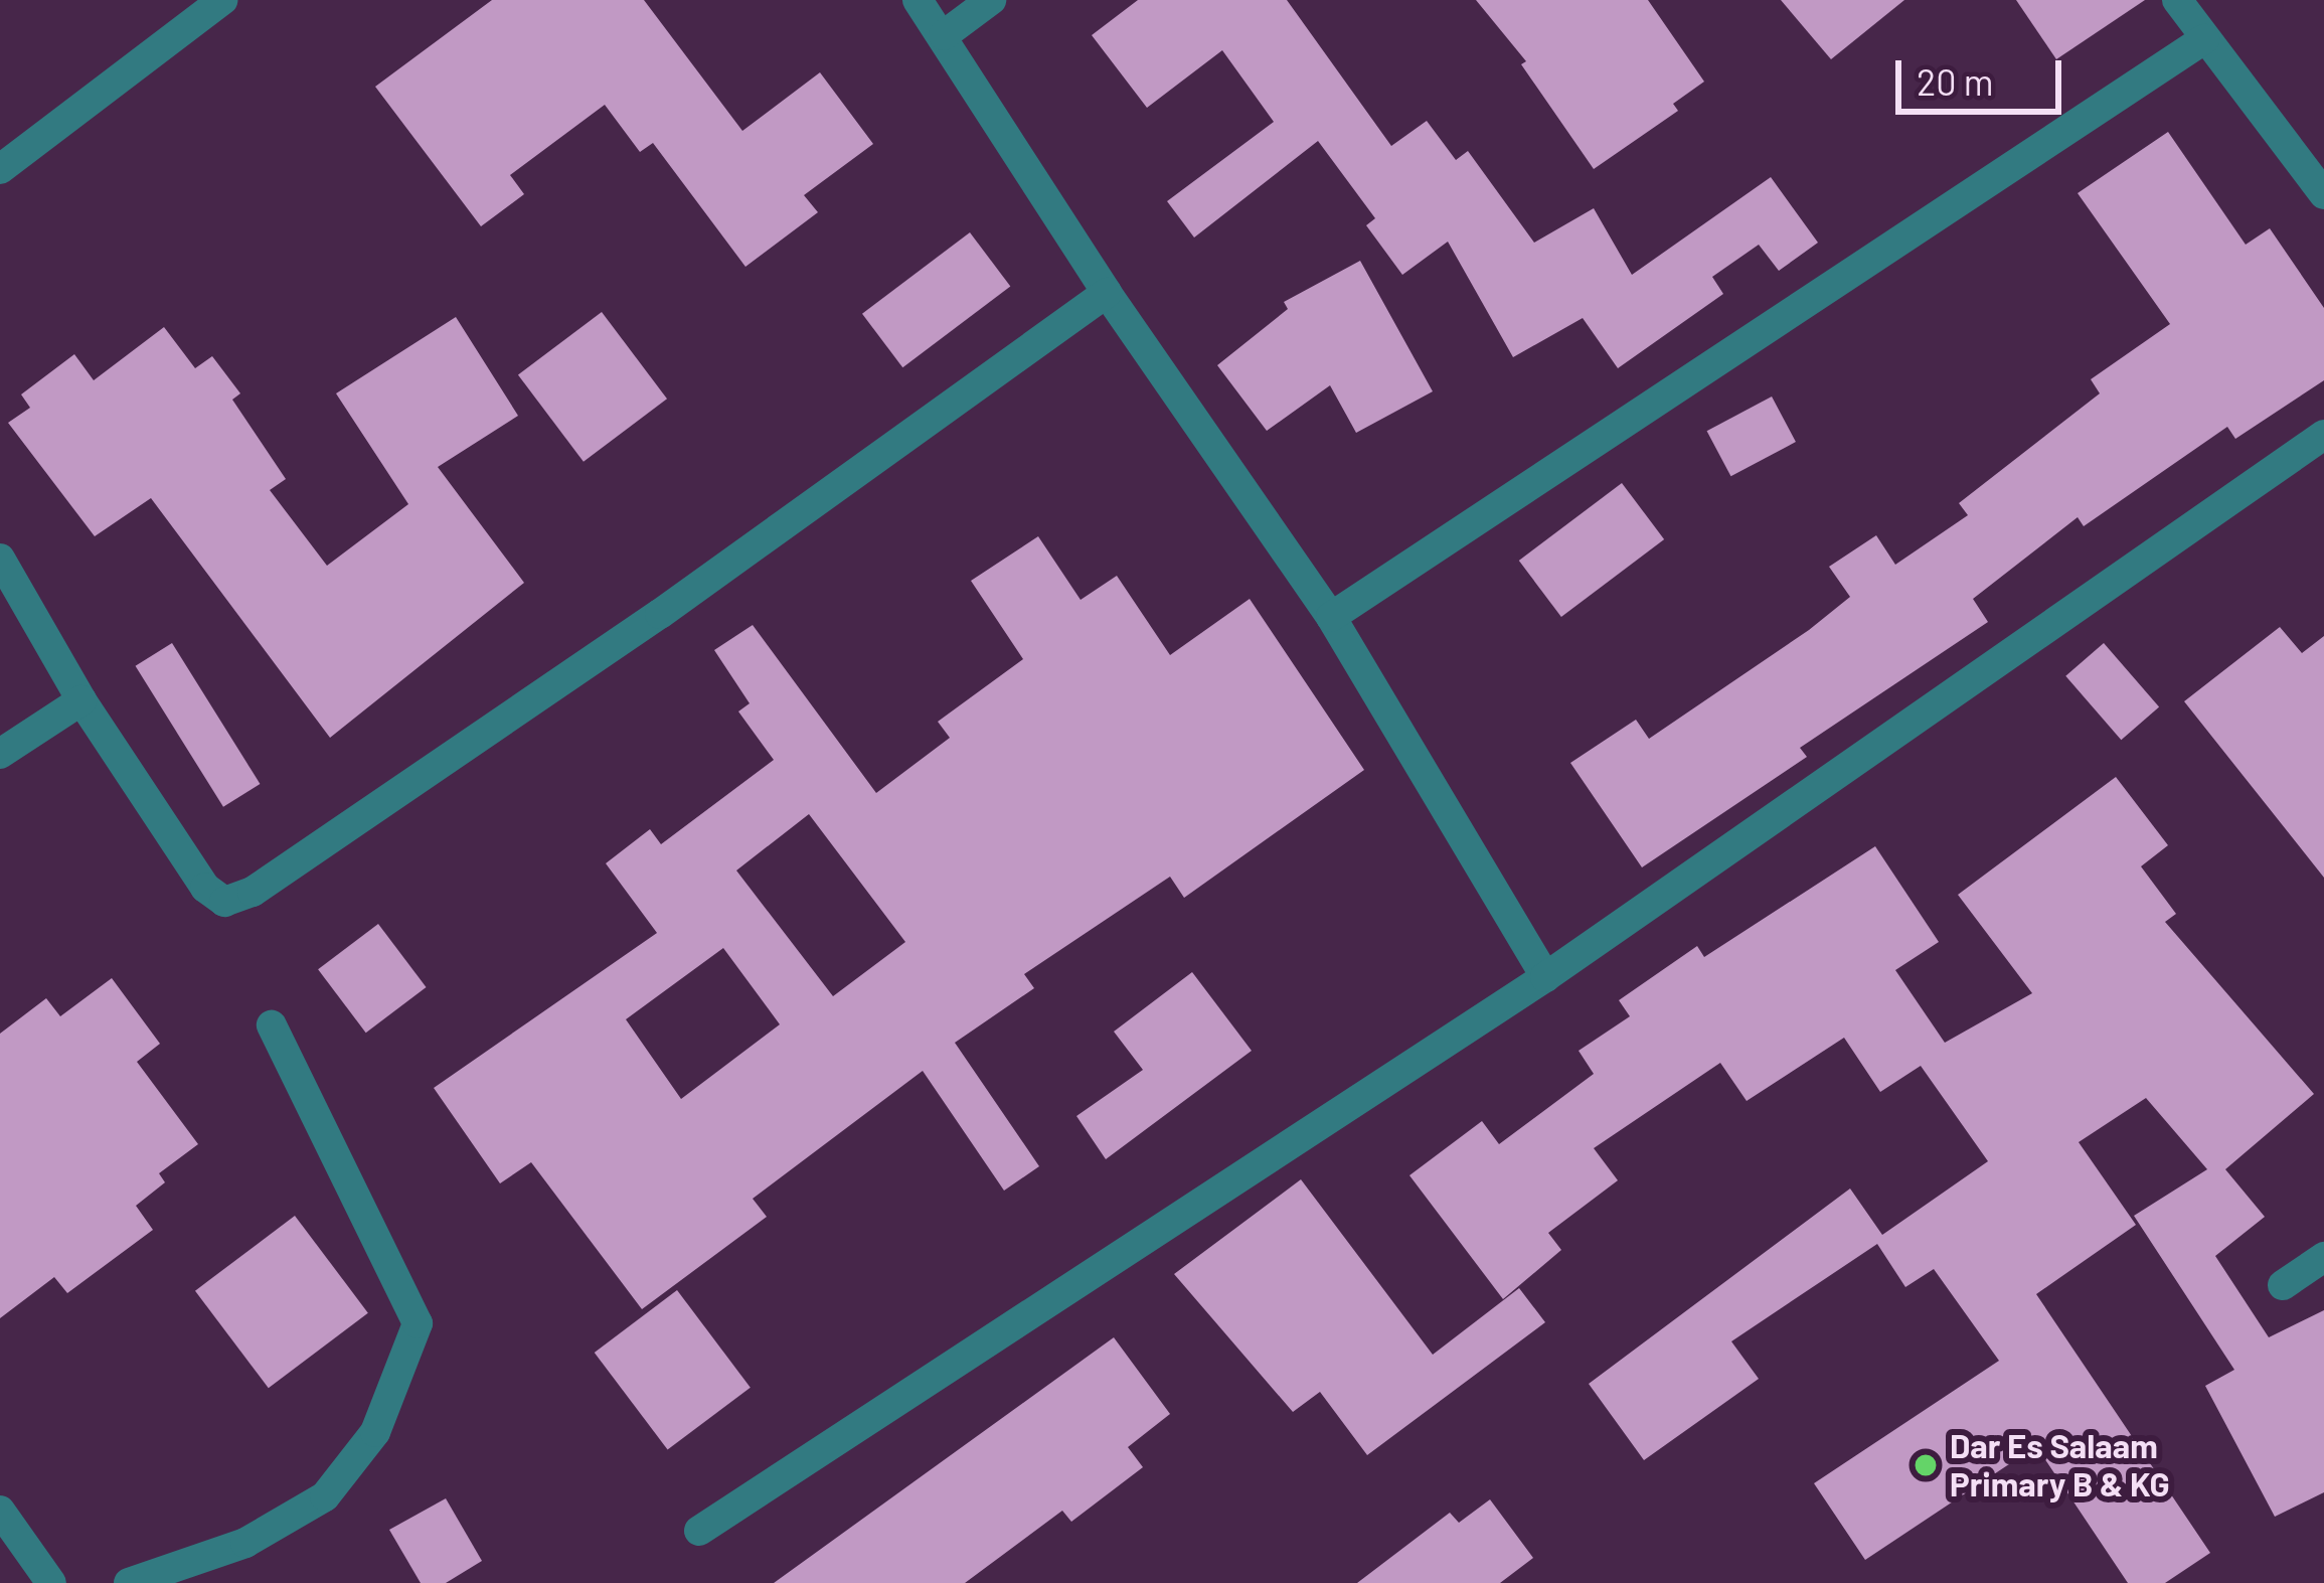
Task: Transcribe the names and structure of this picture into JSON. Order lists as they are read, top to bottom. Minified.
{"places":["Dar Es Salaam Primary B & KG"],"scale_bar":"20 m"}
